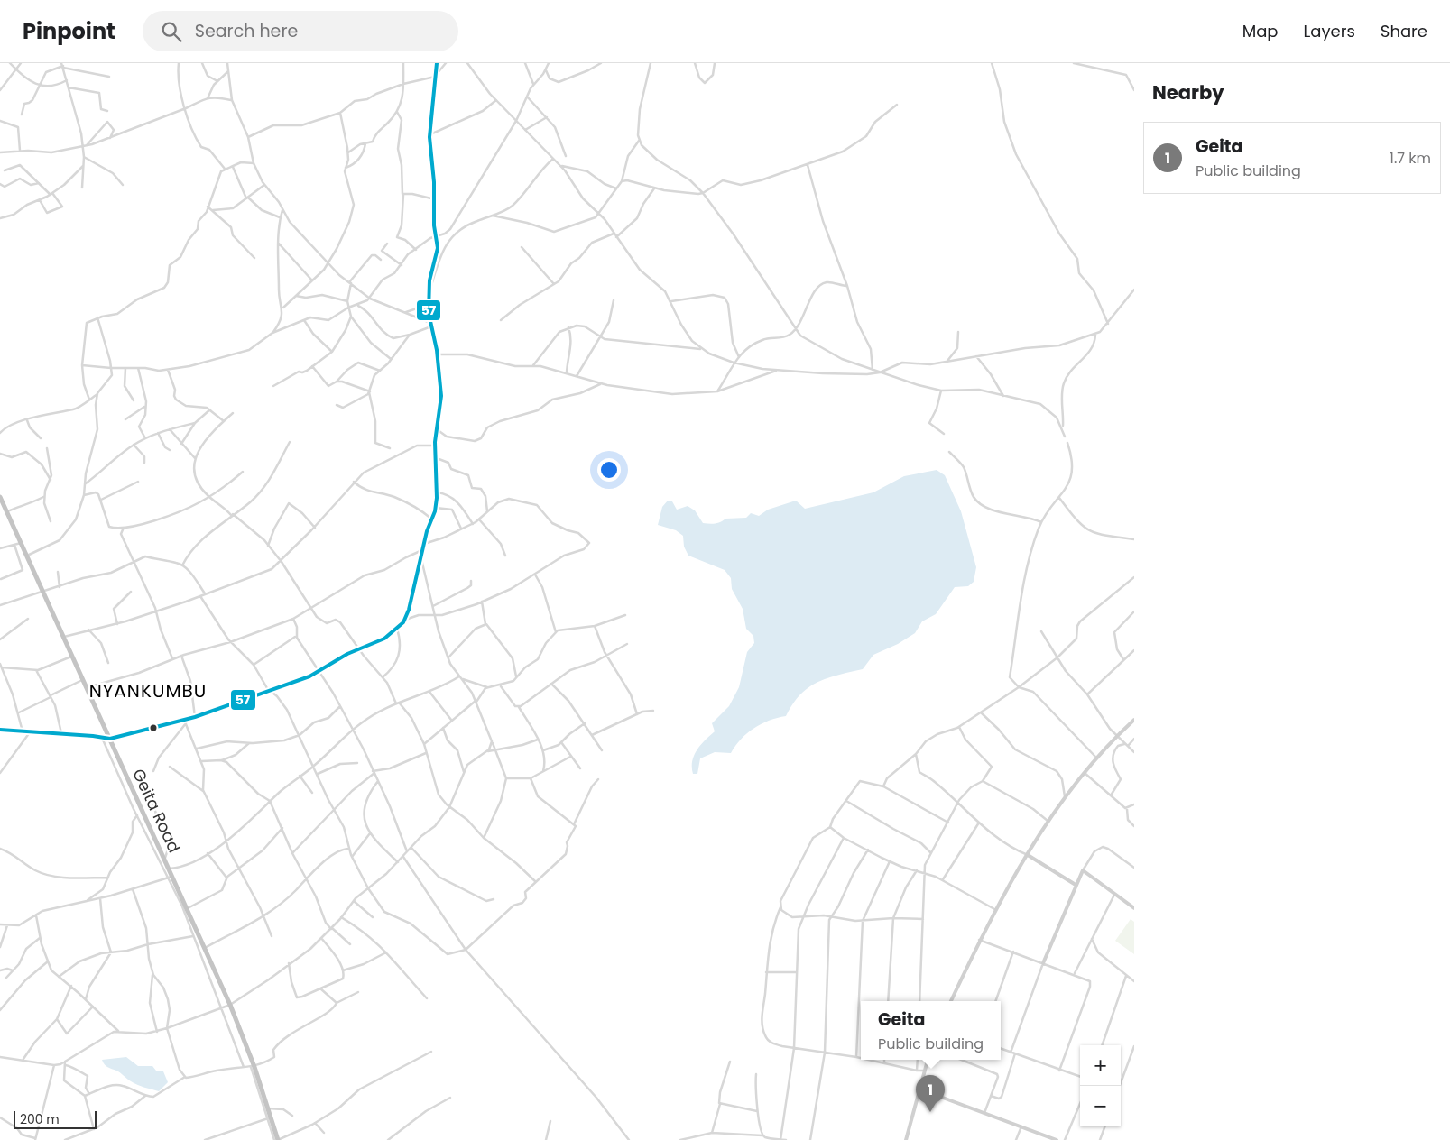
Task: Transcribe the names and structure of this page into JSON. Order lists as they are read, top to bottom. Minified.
{"streets":{"highway":["Geita Road"]},"districts":["NYANKUMBU"],"lines":["transit line 57"],"scale_bar":"200 m","page":{"header":"Pinpoint","search":"Search here","nav":["Map","Layers","Share"],"heading":"Nearby","list":[{"mark":"1","name":"Geita","note":"Public building","value":"1.7 km"}],"popup":["Geita","Public building"],"map_buttons":["+","−"],"pins":"1","scale":"200 m"}}
